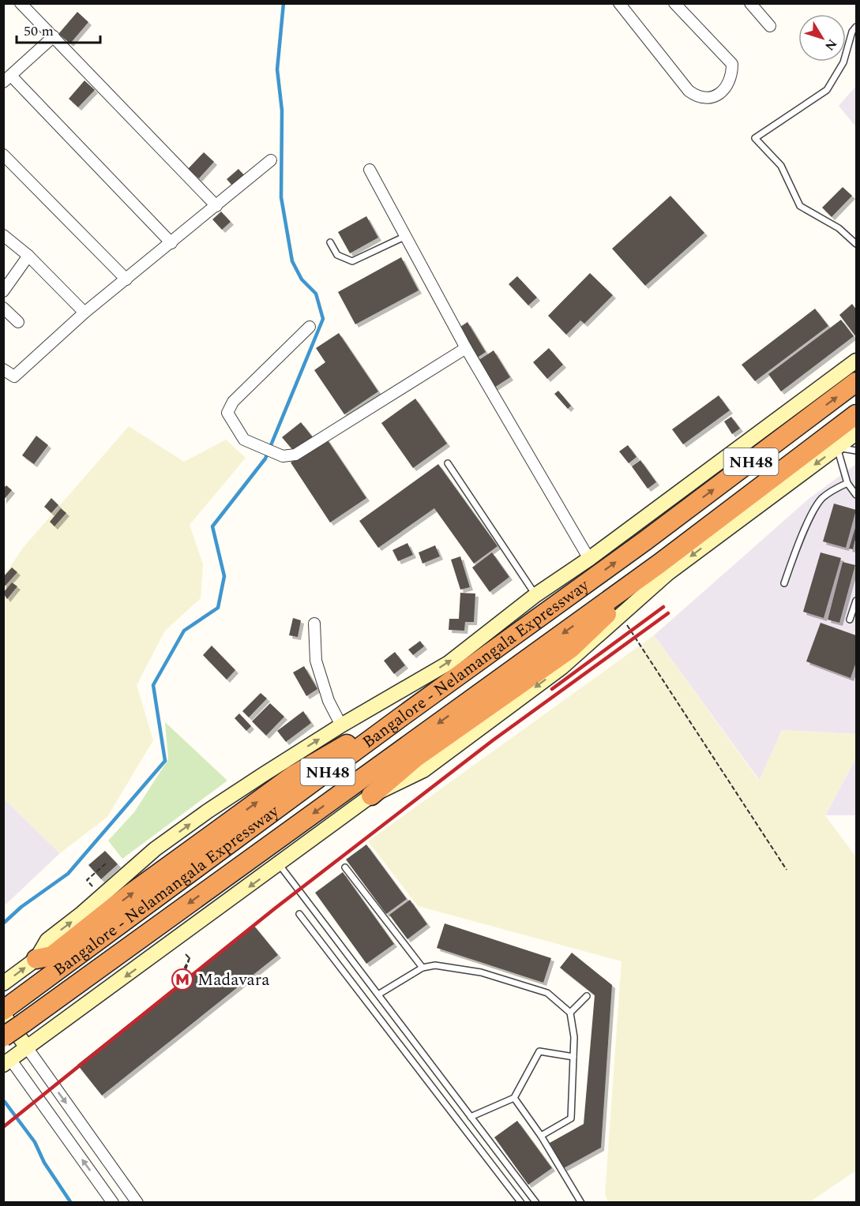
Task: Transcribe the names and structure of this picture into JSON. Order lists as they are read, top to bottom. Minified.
{"streets":{"highway":["NH48","Bangalore - Nelamangala Expressway"]},"places":{"metro station":["Madavara"]},"scale_bar":"50 m","north":"bottom right"}
